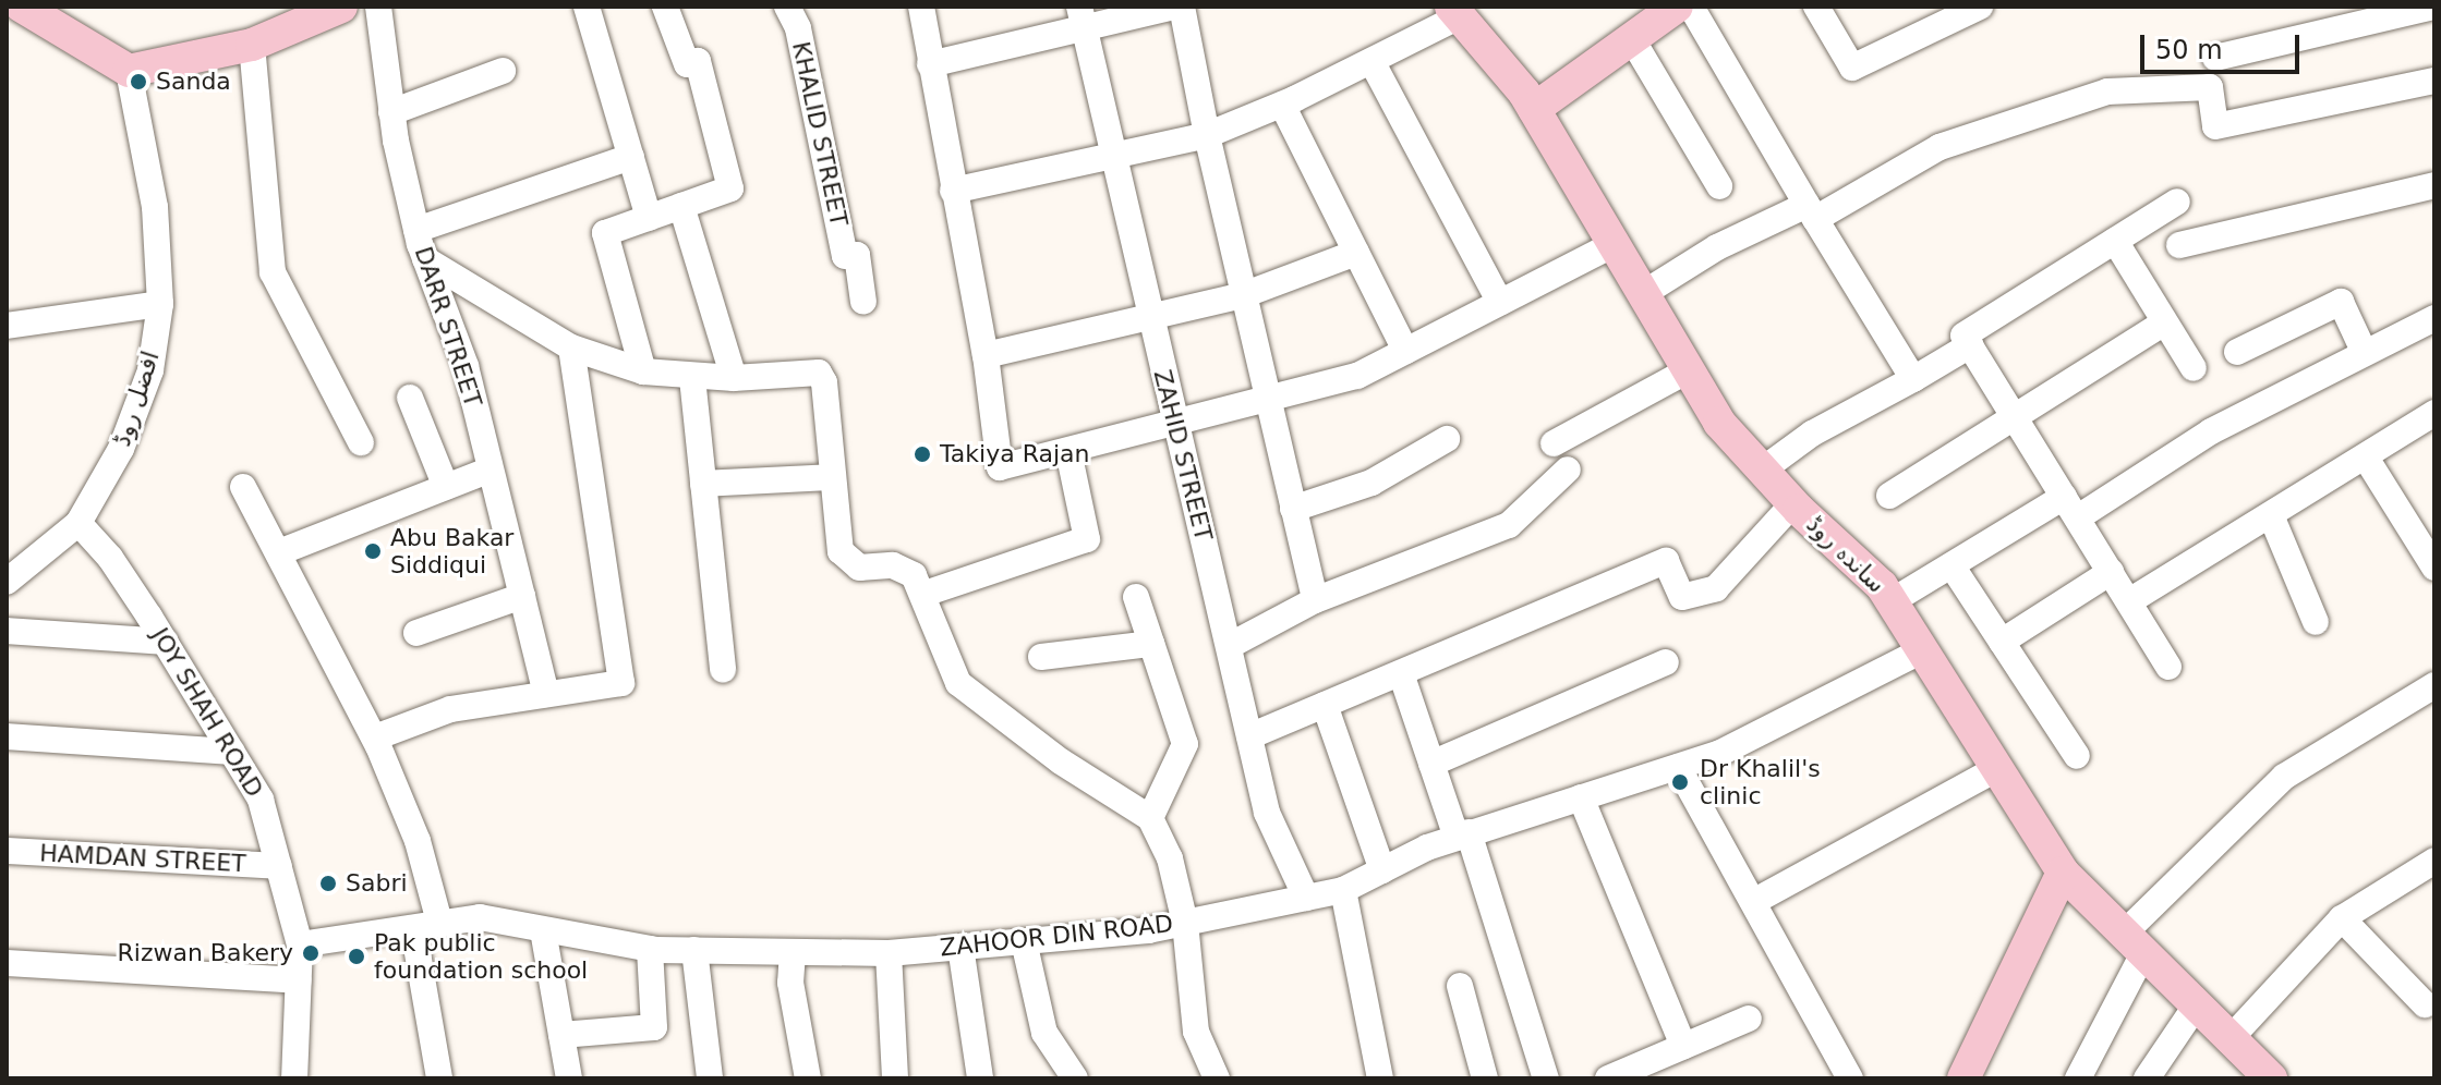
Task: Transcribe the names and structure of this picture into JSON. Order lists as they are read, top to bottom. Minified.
{"streets":{"main road":["ساندہ روڈ"],"street":["KHALID STREET","DARR STREET","افضل روڈ","ZAHID STREET","JOY SHAH ROAD","HAMDAN STREET","ZAHOOR DIN ROAD"]},"crossings":[["افضل روڈ","JOY SHAH ROAD"],["ZAHID STREET","ZAHOOR DIN ROAD"],["ساندہ روڈ","ZAHOOR DIN ROAD"],["JOY SHAH ROAD","HAMDAN STREET"],["JOY SHAH ROAD","ZAHOOR DIN ROAD"]],"places":["Sanda","Takiya Rajan","Abu Bakar Siddiqui","Dr Khalil's clinic","Sabri","Rizwan Bakery","Pak public foundation school"],"scale_bar":"50 m"}
